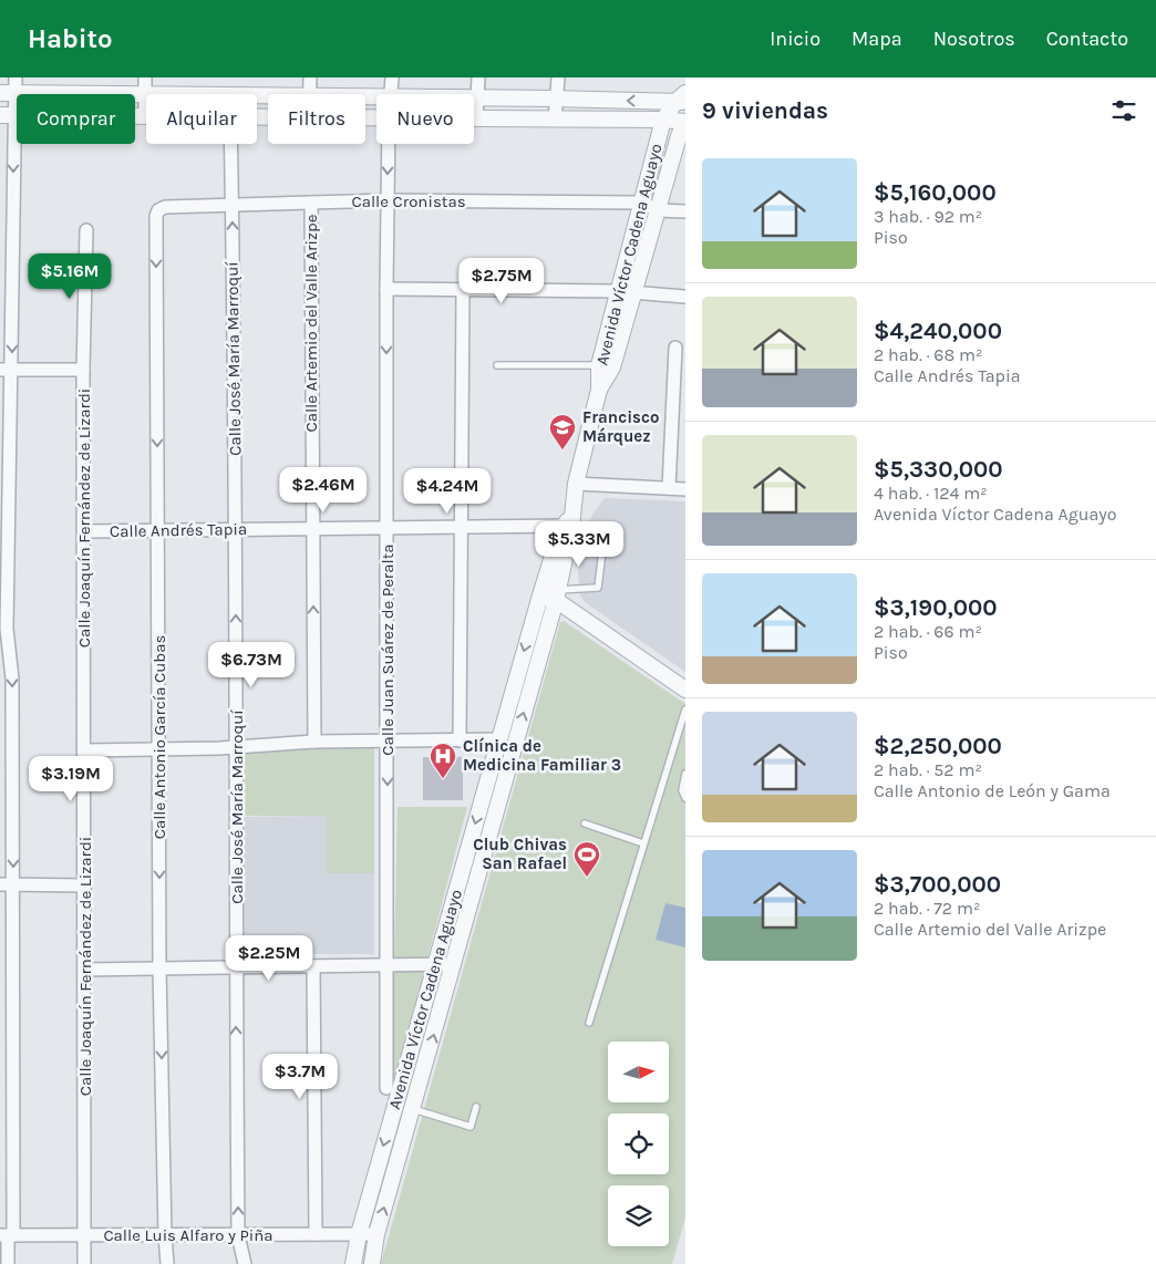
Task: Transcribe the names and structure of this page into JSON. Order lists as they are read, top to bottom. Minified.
{"streets":{"street":["Calle Cronistas","Avenida Víctor Cadena Aguayo","Calle Artemio del Valle Arizpe","Calle José María Marroquí","Calle Joaquín Fernández de Lizardi","Calle Andrés Tapia","Calle Juan Suárez de Peralta","Calle Antonio García Cubas","Calle Luis Alfaro y Piña"]},"crossings":[["Calle Cronistas","Avenida Víctor Cadena Aguayo"],["Calle Cronistas","Calle Artemio del Valle Arizpe"],["Calle Cronistas","Calle José María Marroquí"],["Calle Cronistas","Calle Juan Suárez de Peralta"],["Calle Cronistas","Calle Antonio García Cubas"],["Avenida Víctor Cadena Aguayo","Calle Andrés Tapia"],["Avenida Víctor Cadena Aguayo","Calle Luis Alfaro y Piña"],["Calle Artemio del Valle Arizpe","Calle Andrés Tapia"],["Calle José María Marroquí","Calle Andrés Tapia"],["Calle José María Marroquí","Calle Luis Alfaro y Piña"],["Calle Joaquín Fernández de Lizardi","Calle Andrés Tapia"],["Calle Joaquín Fernández de Lizardi","Calle Luis Alfaro y Piña"],["Calle Andrés Tapia","Calle Juan Suárez de Peralta"],["Calle Andrés Tapia","Calle Antonio García Cubas"],["Calle Antonio García Cubas","Calle Luis Alfaro y Piña"]],"one_way":["Calle Artemio del Valle Arizpe","Calle Antonio García Cubas"],"places":{"school or university":["Francisco Márquez"],"hospital":["Clínica de Medicina Familiar 3"],"sports":["Club Chivas San Rafael"]},"north":"right","page":{"header":"Habito","nav":["Inicio","Mapa","Nosotros","Contacto"],"heading":"9 viviendas","chip":["Comprar","Alquilar","Filtros","Nuevo"],"list":[{"name":"$5,160,000","note":"3 hab. · 92 m² · Piso"},{"name":"$4,240,000","note":"2 hab. · 68 m² · Calle Andrés Tapia"},{"name":"$5,330,000","note":"4 hab. · 124 m² · Avenida Víctor Cadena Aguayo"},{"name":"$3,190,000","note":"2 hab. · 66 m² · Piso"},{"name":"$2,250,000","note":"2 hab. · 52 m² · Calle Antonio de León y Gama"},{"name":"$3,700,000","note":"2 hab. · 72 m² · Calle Artemio del Valle Arizpe"}],"price":["$5.16M","$2.75M","$2.46M","$4.24M","$5.33M","$6.73M","$3.19M","$2.25M","$3.7M"]}}
